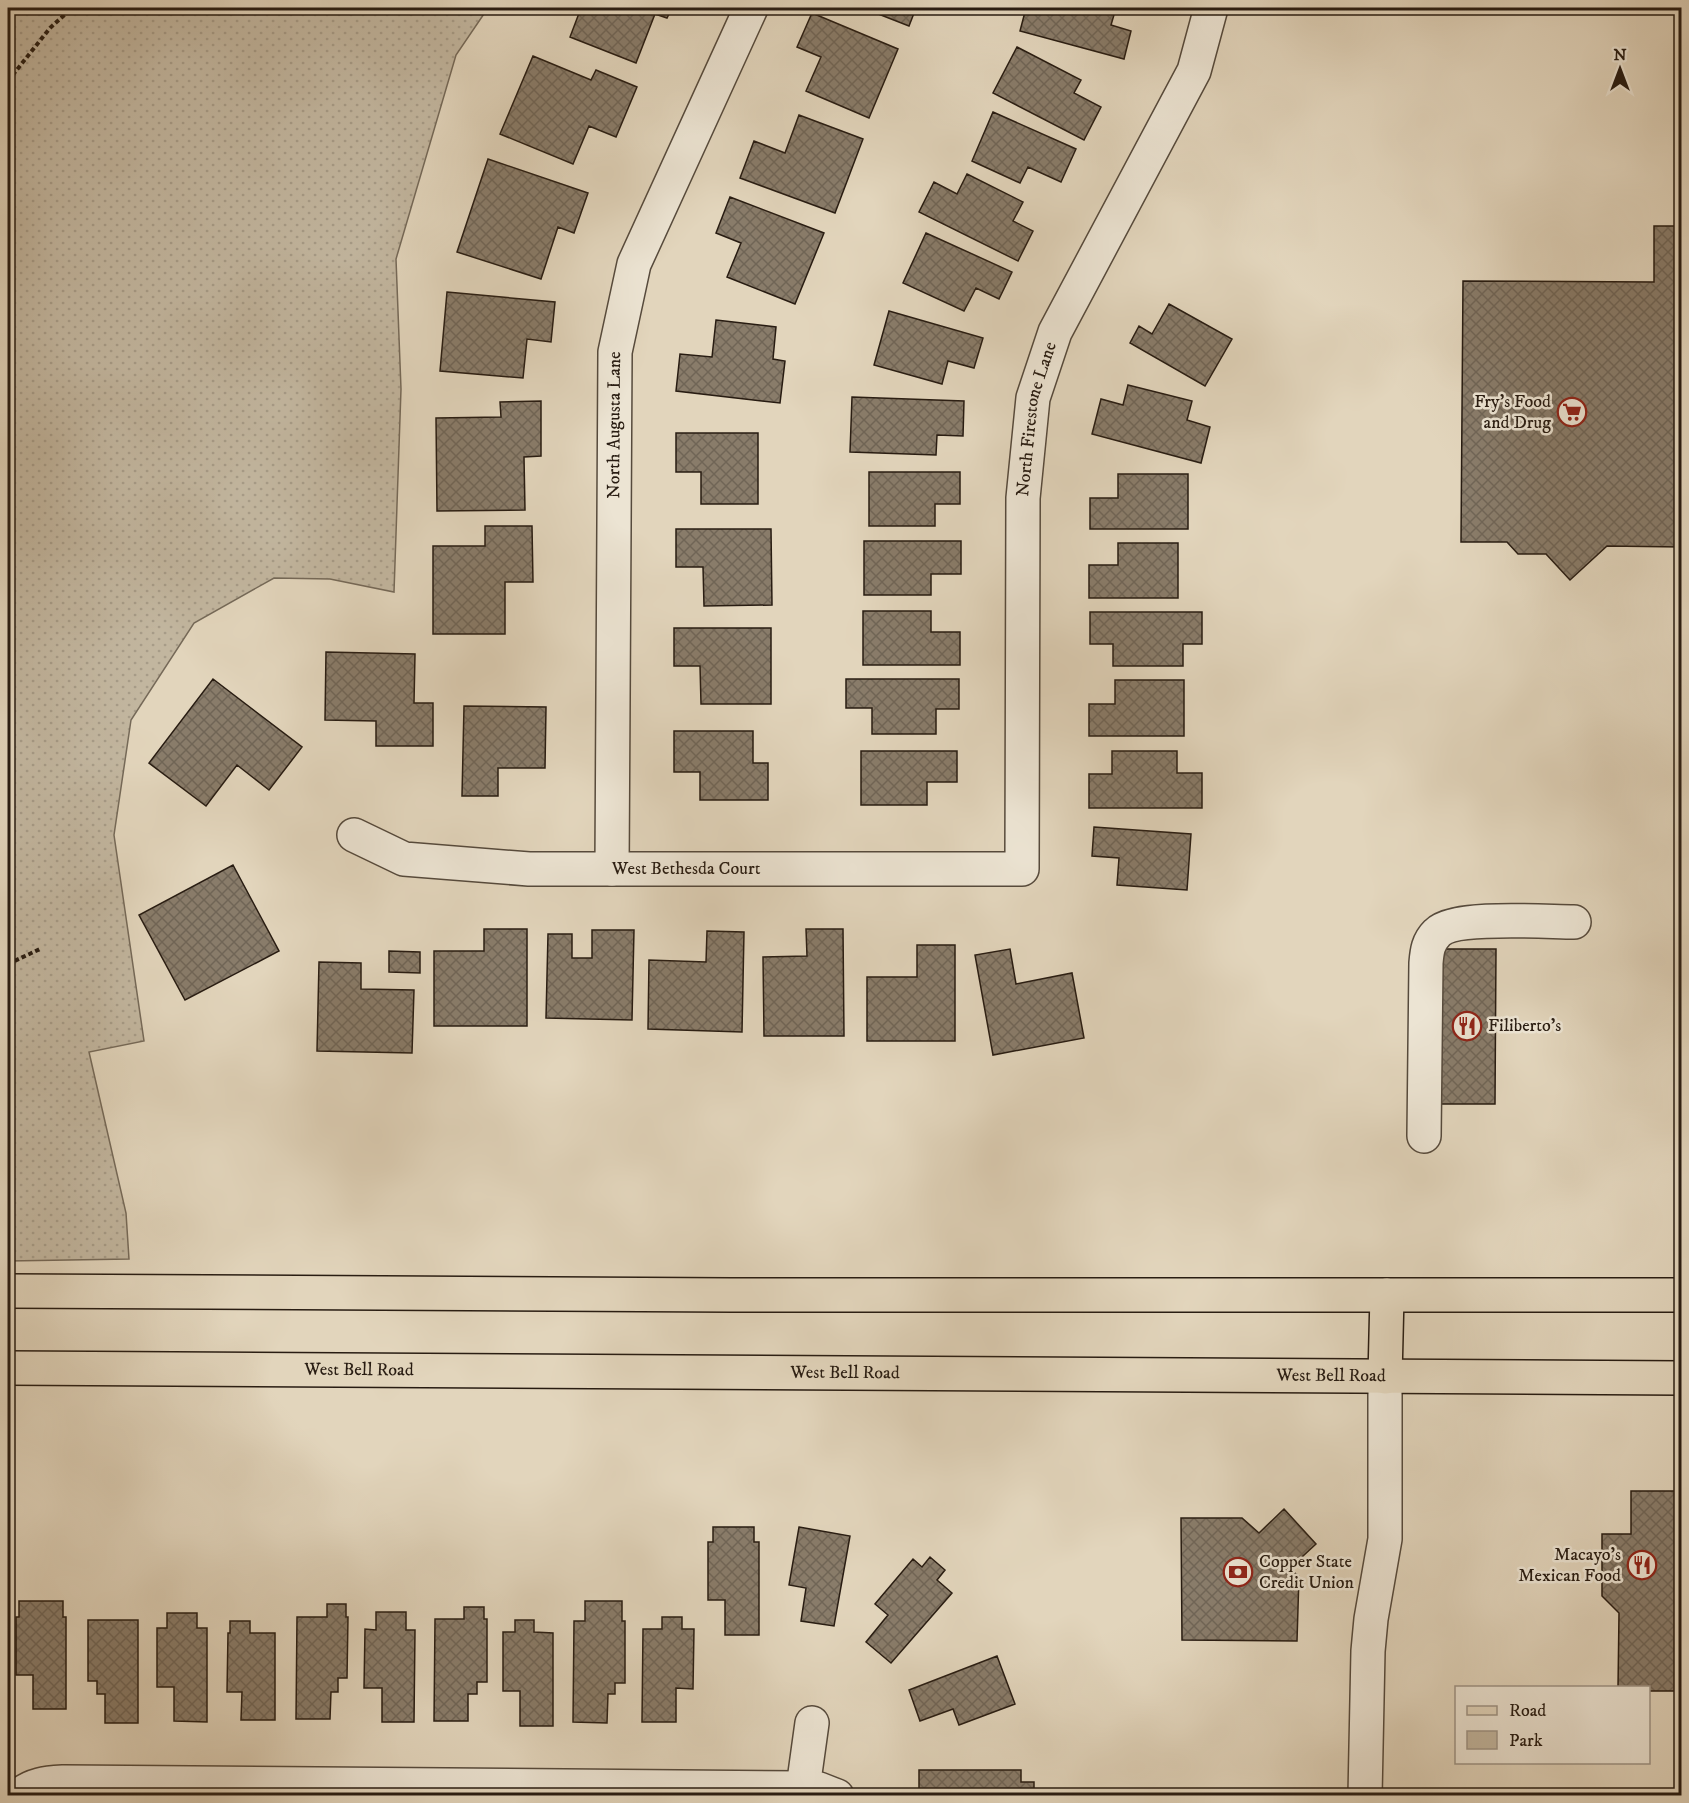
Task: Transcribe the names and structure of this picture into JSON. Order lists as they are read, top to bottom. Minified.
{"streets":{"main road":["West Bell Road"],"street":["North Firestone Lane","North Augusta Lane","West Bethesda Court"]},"crossings":[["North Firestone Lane","West Bethesda Court"],["North Augusta Lane","West Bethesda Court"]],"places":{"supermarket":["Fry's Food and Drug"],"restaurant":["Filiberto's","Macayo's Mexican Food"],"bank":["Copper State Credit Union"]},"legend":["Road","Park"],"north":"top"}
